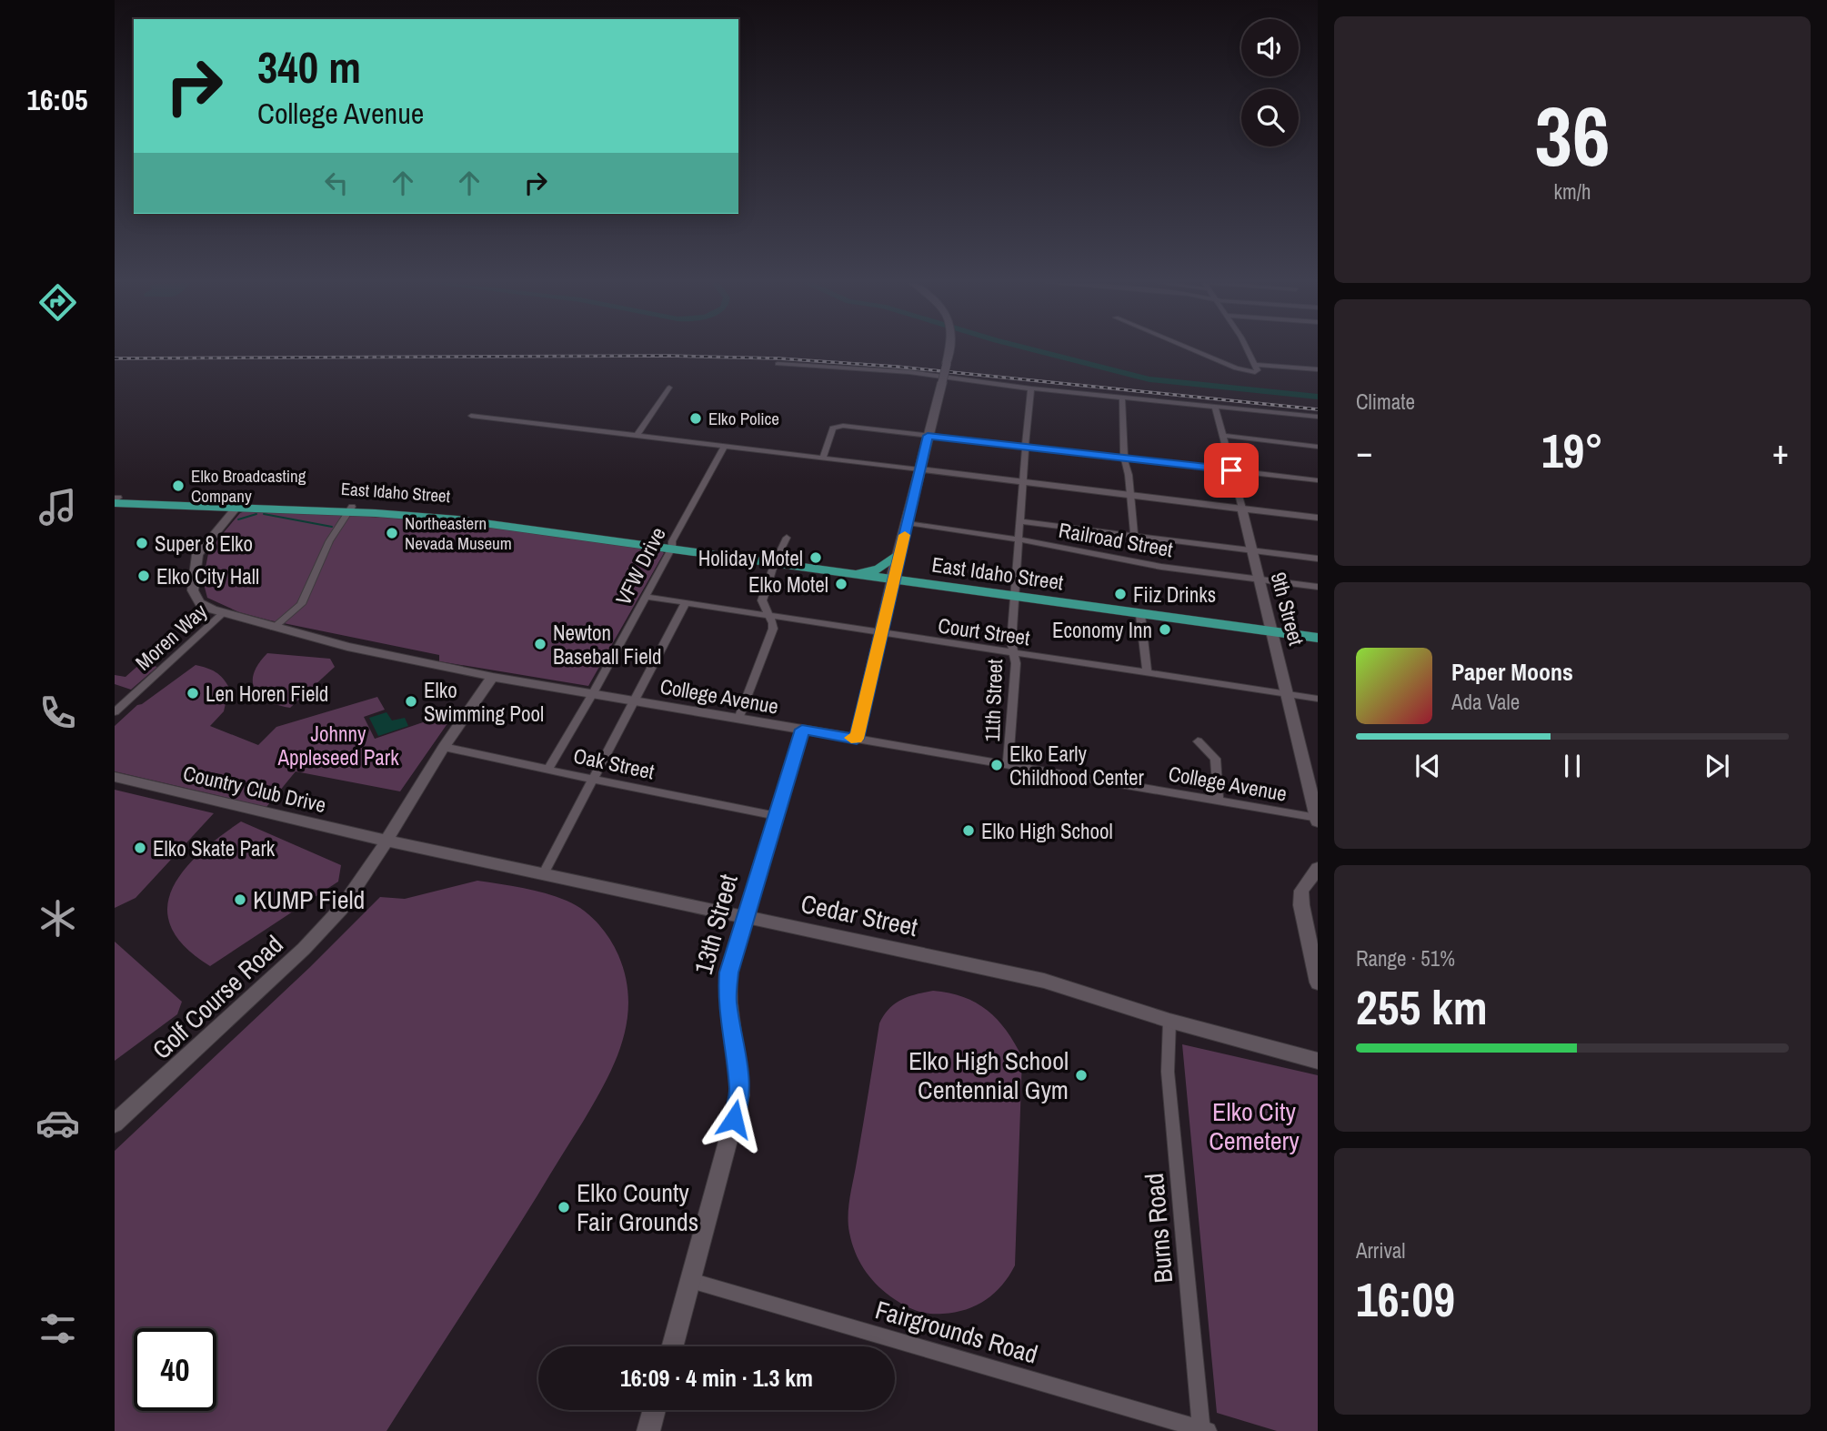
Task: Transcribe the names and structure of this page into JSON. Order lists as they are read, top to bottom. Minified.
{"streets":{"main road":["East Idaho Street"],"street":["Railroad Street","VFW Drive","9th Street","Court Street","Moren Way","College Avenue","11th Street","Oak Street","Country Club Drive","Cedar Street","13th Street","Golf Course Road","Burns Road","Fairgrounds Road"]},"crossings":[["East Idaho Street","VFW Drive"],["East Idaho Street","9th Street"],["East Idaho Street","College Avenue"],["East Idaho Street","11th Street"],["Railroad Street","9th Street"],["Railroad Street","11th Street"],["VFW Drive","Court Street"],["VFW Drive","College Avenue"],["VFW Drive","Oak Street"],["9th Street","Court Street"],["9th Street","College Avenue"],["Court Street","11th Street"],["Moren Way","College Avenue"],["College Avenue","11th Street"],["College Avenue","13th Street"],["College Avenue","Golf Course Road"],["Oak Street","13th Street"],["Oak Street","Golf Course Road"],["Country Club Drive","Cedar Street"],["Country Club Drive","Golf Course Road"],["Cedar Street","13th Street"],["Cedar Street","Golf Course Road"],["Cedar Street","Burns Road"],["13th Street","Fairgrounds Road"],["Burns Road","Fairgrounds Road"]],"parks":["Johnny Appleseed Park","Elko City Cemetery"],"places":["Elko Police","Elko Broadcasting Company","Northeastern Nevada Museum","Super 8 Elko","Holiday Motel","Elko City Hall","Elko Motel","Fiiz Drinks","Economy Inn","Newton Baseball Field","Len Horen Field","Elko Swimming Pool","Elko Early Childhood Center","Elko High School","Elko Skate Park","KUMP Field","Elko High School Centennial Gym","Elko County Fair Grounds"],"page":{"tabs":"16:05","tile":[["36","km/h"],"Climate",["Range · 51%","255 km"],["Arrival","16:09"]],"turn":["340 m","College Avenue"],"heat":["−","19°","+"],"song":["Paper Moons","Ada Vale"],"limit":"40","trip":"16:09 · 4 min · 1.3 km"}}
